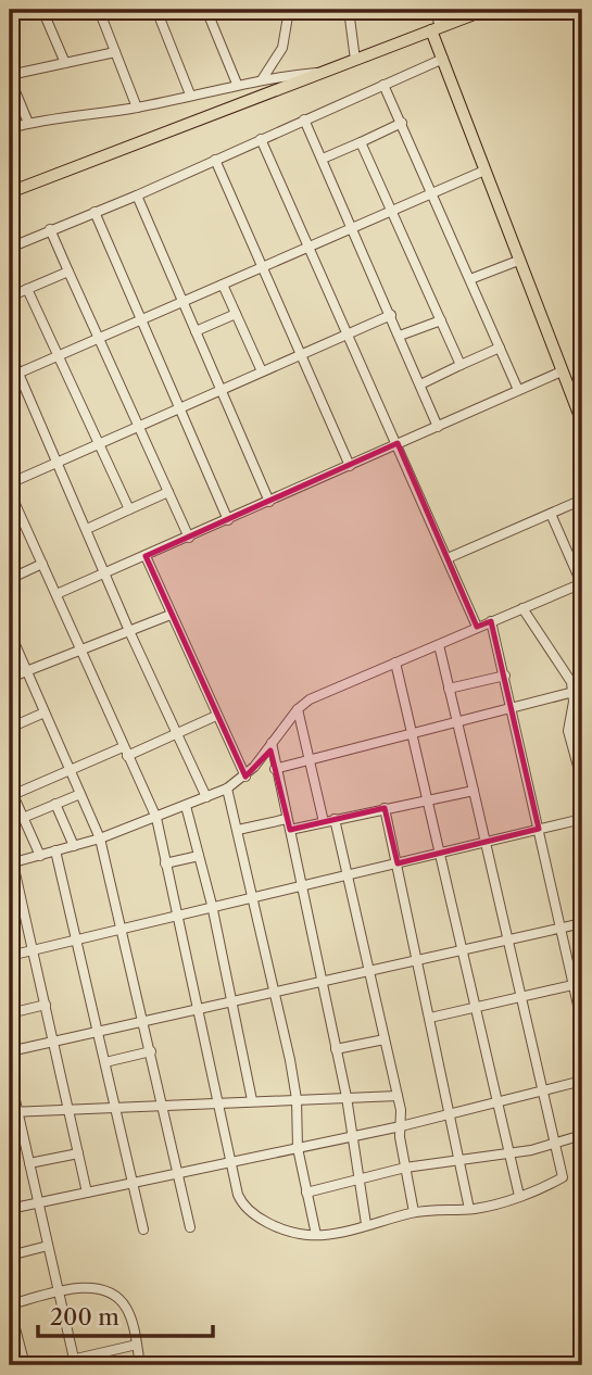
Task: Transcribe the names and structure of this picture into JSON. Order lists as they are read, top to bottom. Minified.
{"scale_bar":"200 m"}
